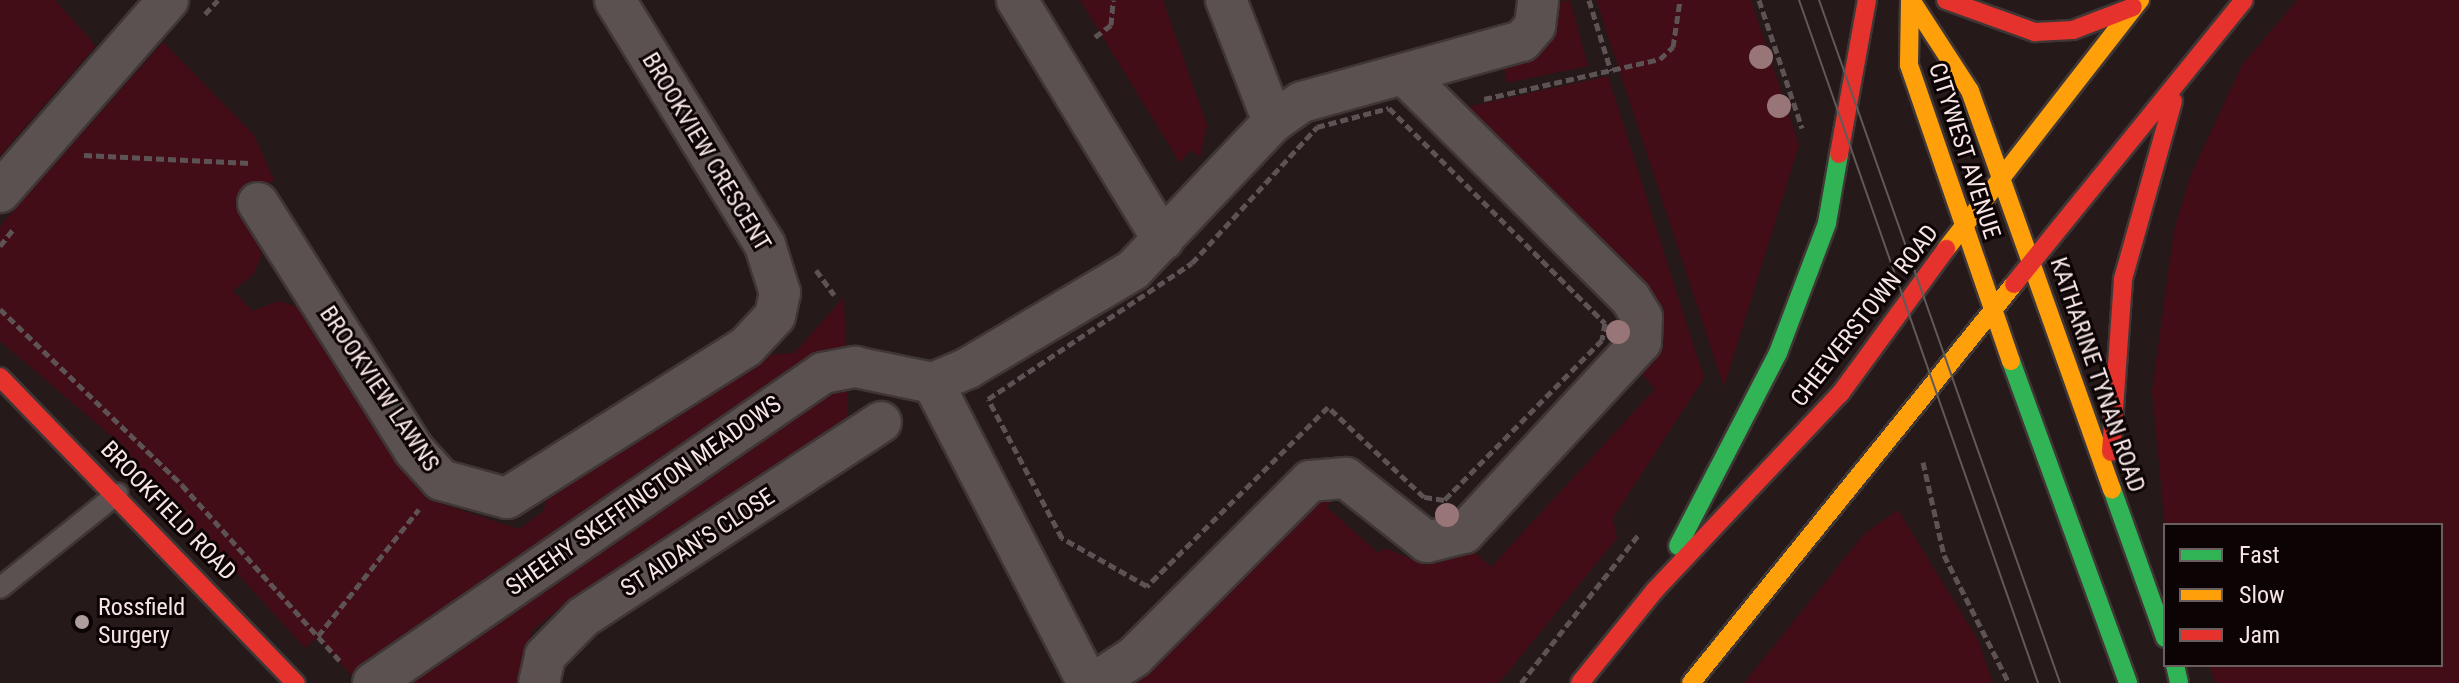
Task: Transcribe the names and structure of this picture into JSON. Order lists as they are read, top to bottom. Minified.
{"streets":{"main road":["CITYWEST AVENUE","CHEEVERSTOWN ROAD","KATHARINE TYNAN ROAD","BROOKFIELD ROAD"],"street":["BROOKVIEW CRESCENT","BROOKVIEW LAWNS","SHEEHY SKEFFINGTON MEADOWS","ST AIDAN'S CLOSE"]},"crossings":[["CITYWEST AVENUE","CHEEVERSTOWN ROAD"],["CITYWEST AVENUE","KATHARINE TYNAN ROAD"],["BROOKVIEW CRESCENT","BROOKVIEW LAWNS"],["CHEEVERSTOWN ROAD","KATHARINE TYNAN ROAD"]],"places":["Rossfield Surgery"],"legend":["Fast","Slow","Jam"]}
